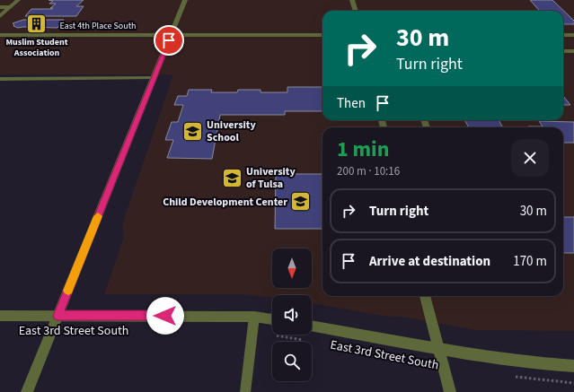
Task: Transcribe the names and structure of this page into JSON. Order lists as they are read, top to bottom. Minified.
{"streets":{"street":["East 4th Place South","East 3rd Street South"]},"places":{"building":["Muslim Student Association"],"school or university":["University School","University of Tulsa","Child Development Center"]},"north":"bottom","page":{"turn":["30 m","Turn right"],"then":"Then","heading":["1 min","200 m · 10:16"],"list":[{"name":"Turn right","value":"30 m"},{"name":"Arrive at destination","value":"170 m"}]}}
